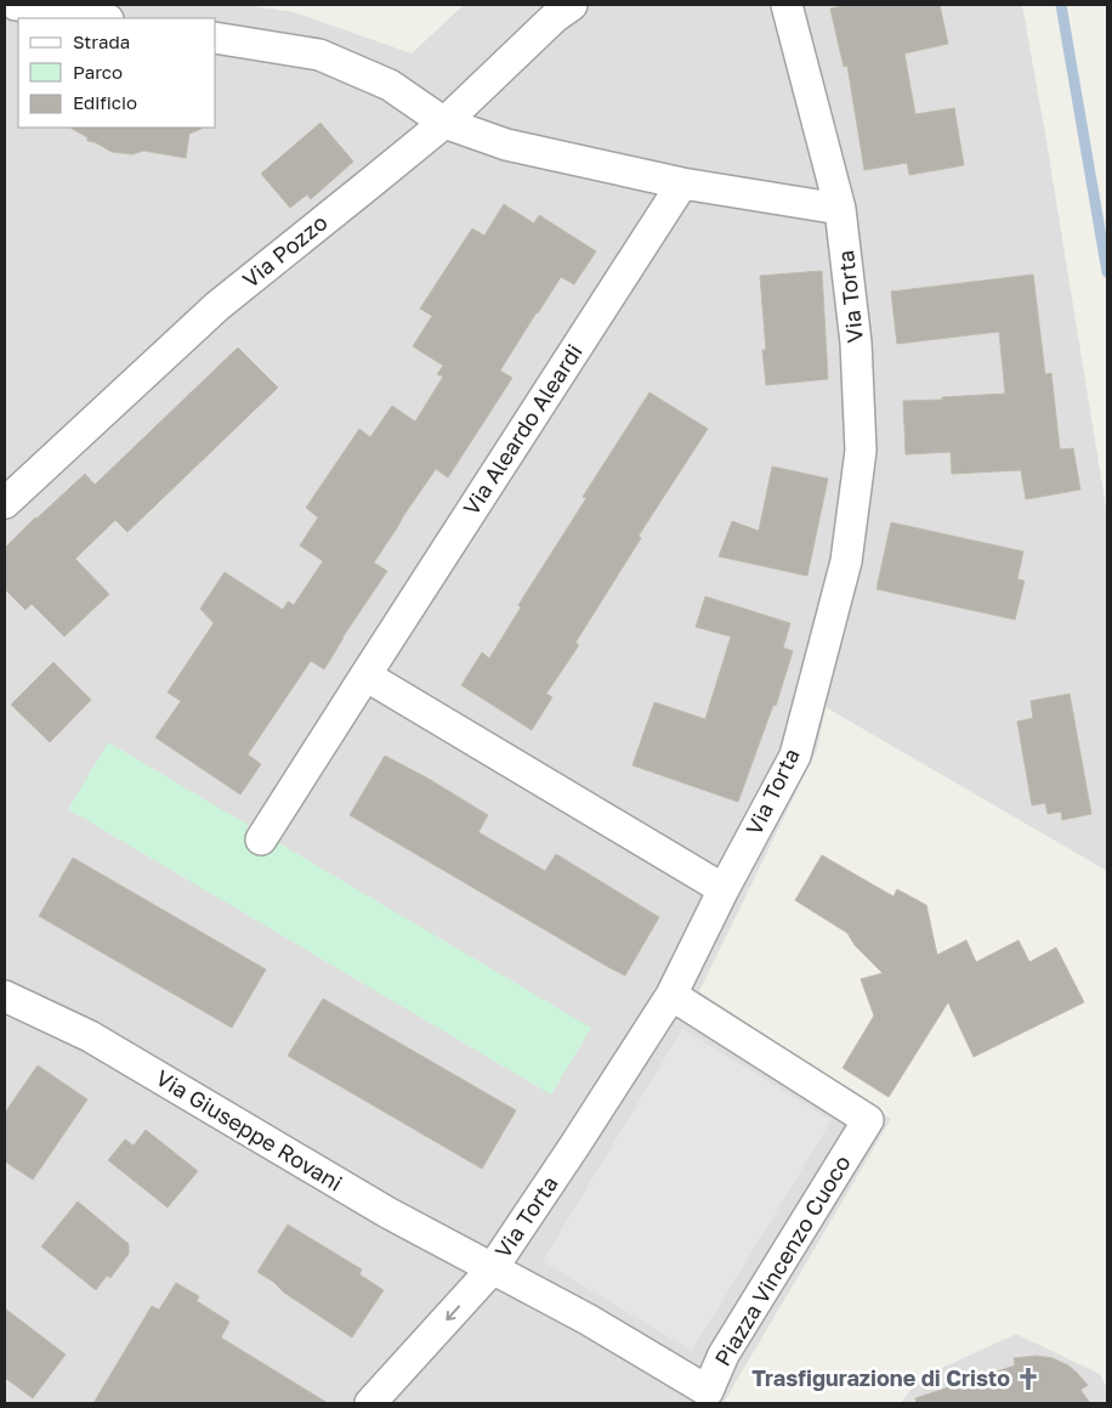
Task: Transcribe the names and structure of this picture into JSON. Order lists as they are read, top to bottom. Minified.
{"streets":{"street":["Via Pozzo","Via Torta","Via Aleardo Aleardi","Via Giuseppe Rovani","Piazza Vincenzo Cuoco"]},"crossings":[["Via Torta","Via Giuseppe Rovani"],["Via Torta","Piazza Vincenzo Cuoco"],["Via Giuseppe Rovani","Piazza Vincenzo Cuoco"]],"places":{"church":["Trasfigurazione di Cristo"]},"legend":["Strada","Parco","Edificio"]}
